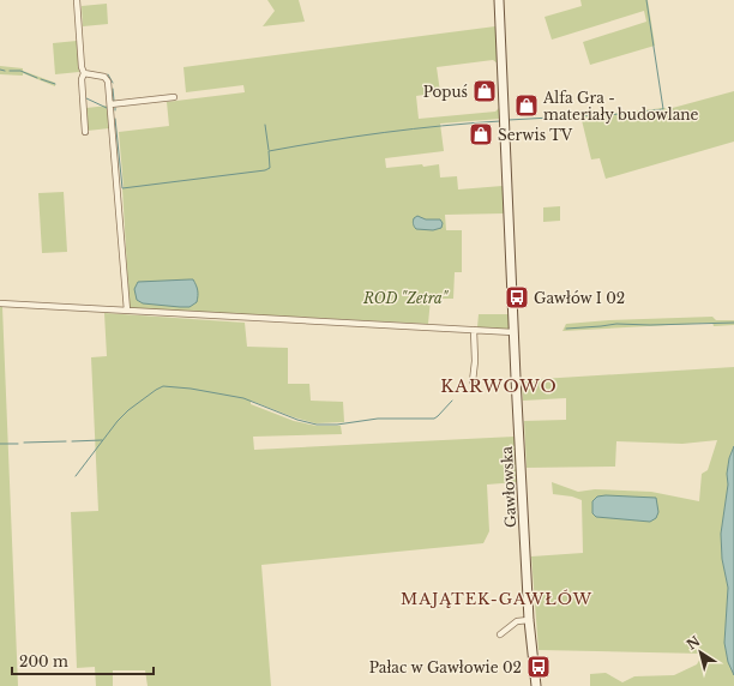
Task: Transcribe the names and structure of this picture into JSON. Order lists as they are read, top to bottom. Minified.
{"streets":{"street":["Gawłowska"]},"districts":["KARWOWO","MAJĄTEK-GAWŁÓW"],"parks":["ROD \"Zetra\""],"places":{"shop":["Popuś","Alfa Gra - materiały budowlane","Serwis TV"],"bus stop":["Gawłów I 02","Pałac w Gawłowie 02"]},"scale_bar":"200 m","north":"top left"}
